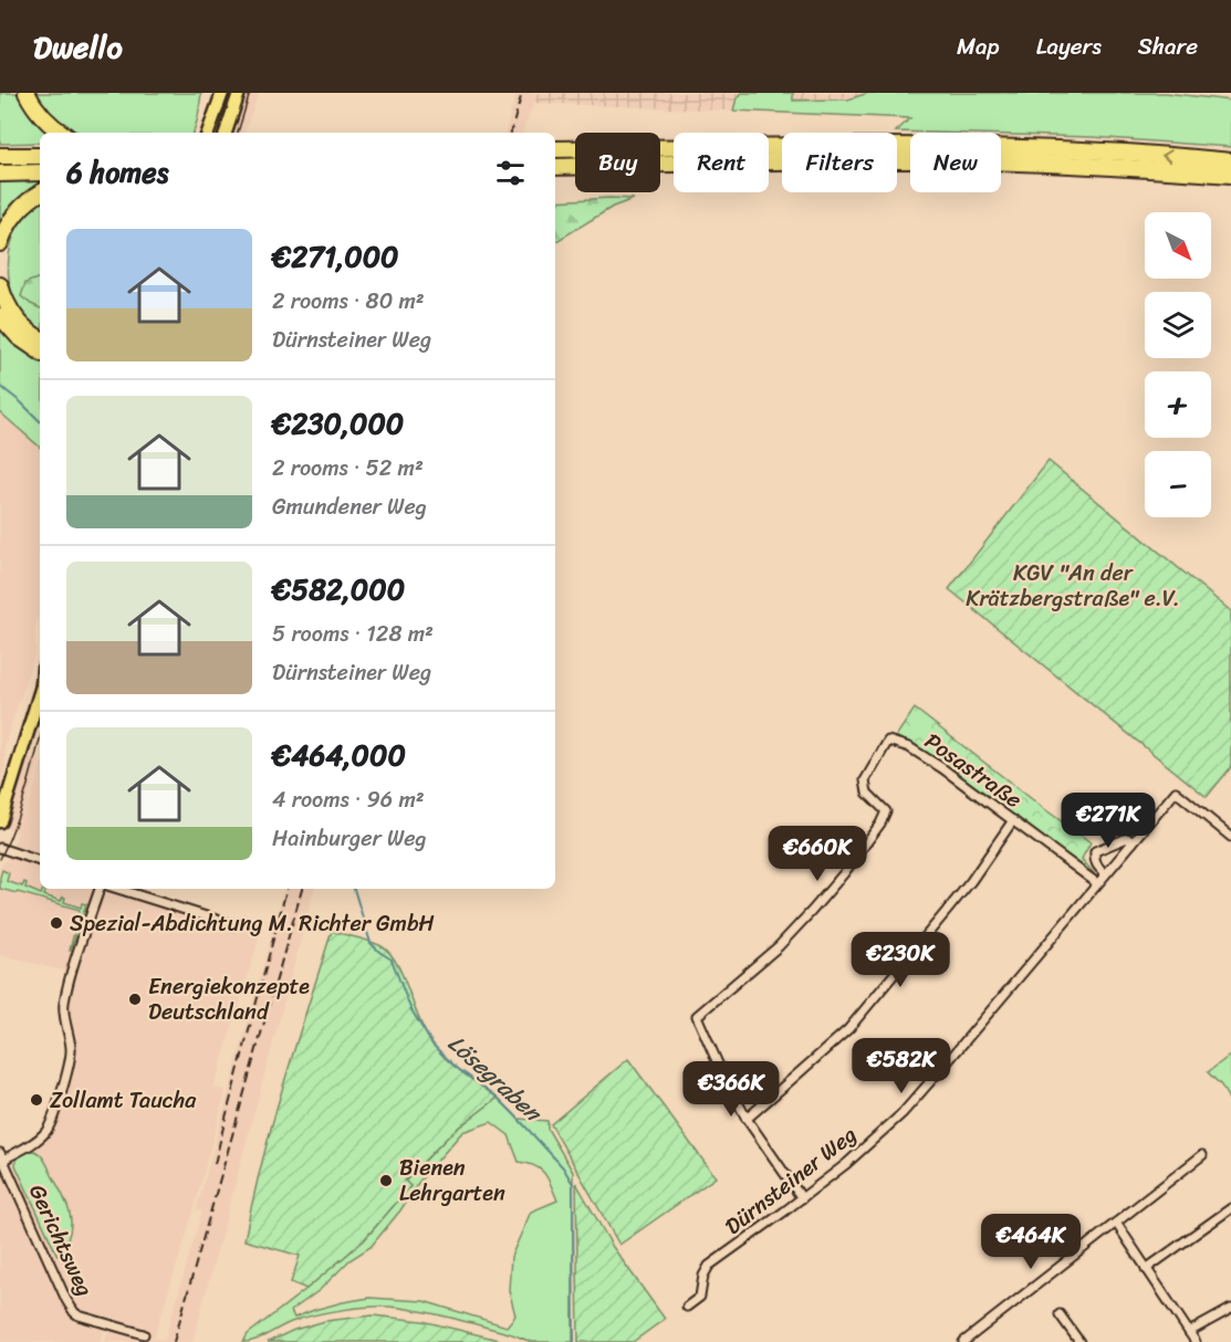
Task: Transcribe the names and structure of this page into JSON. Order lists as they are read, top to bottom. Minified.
{"streets":{"street":["Posastraße","Dürnsteiner Weg","Gerichtsweg"]},"crossings":[["Posastraße","Dürnsteiner Weg"]],"water":["Lösegraben"],"parks":["KGV \"An der Krätzbergstraße\" e.V."],"places":["Spezial-Abdichtung M. Richter GmbH","Energiekonzepte Deutschland","Zollamt Taucha","Bienen Lehrgarten"],"north":"bottom right","page":{"header":"Dwello","nav":["Map","Layers","Share"],"chip":["Buy","Rent","Filters","New"],"heading":"6 homes","map_buttons":["+","−"],"list":[{"name":"€271,000","note":"2 rooms · 80 m² · Dürnsteiner Weg"},{"name":"€230,000","note":"2 rooms · 52 m² · Gmundener Weg"},{"name":"€582,000","note":"5 rooms · 128 m² · Dürnsteiner Weg"},{"name":"€464,000","note":"4 rooms · 96 m² · Hainburger Weg"}],"price":["€271K","€660K","€230K","€582K","€366K","€464K"]}}
